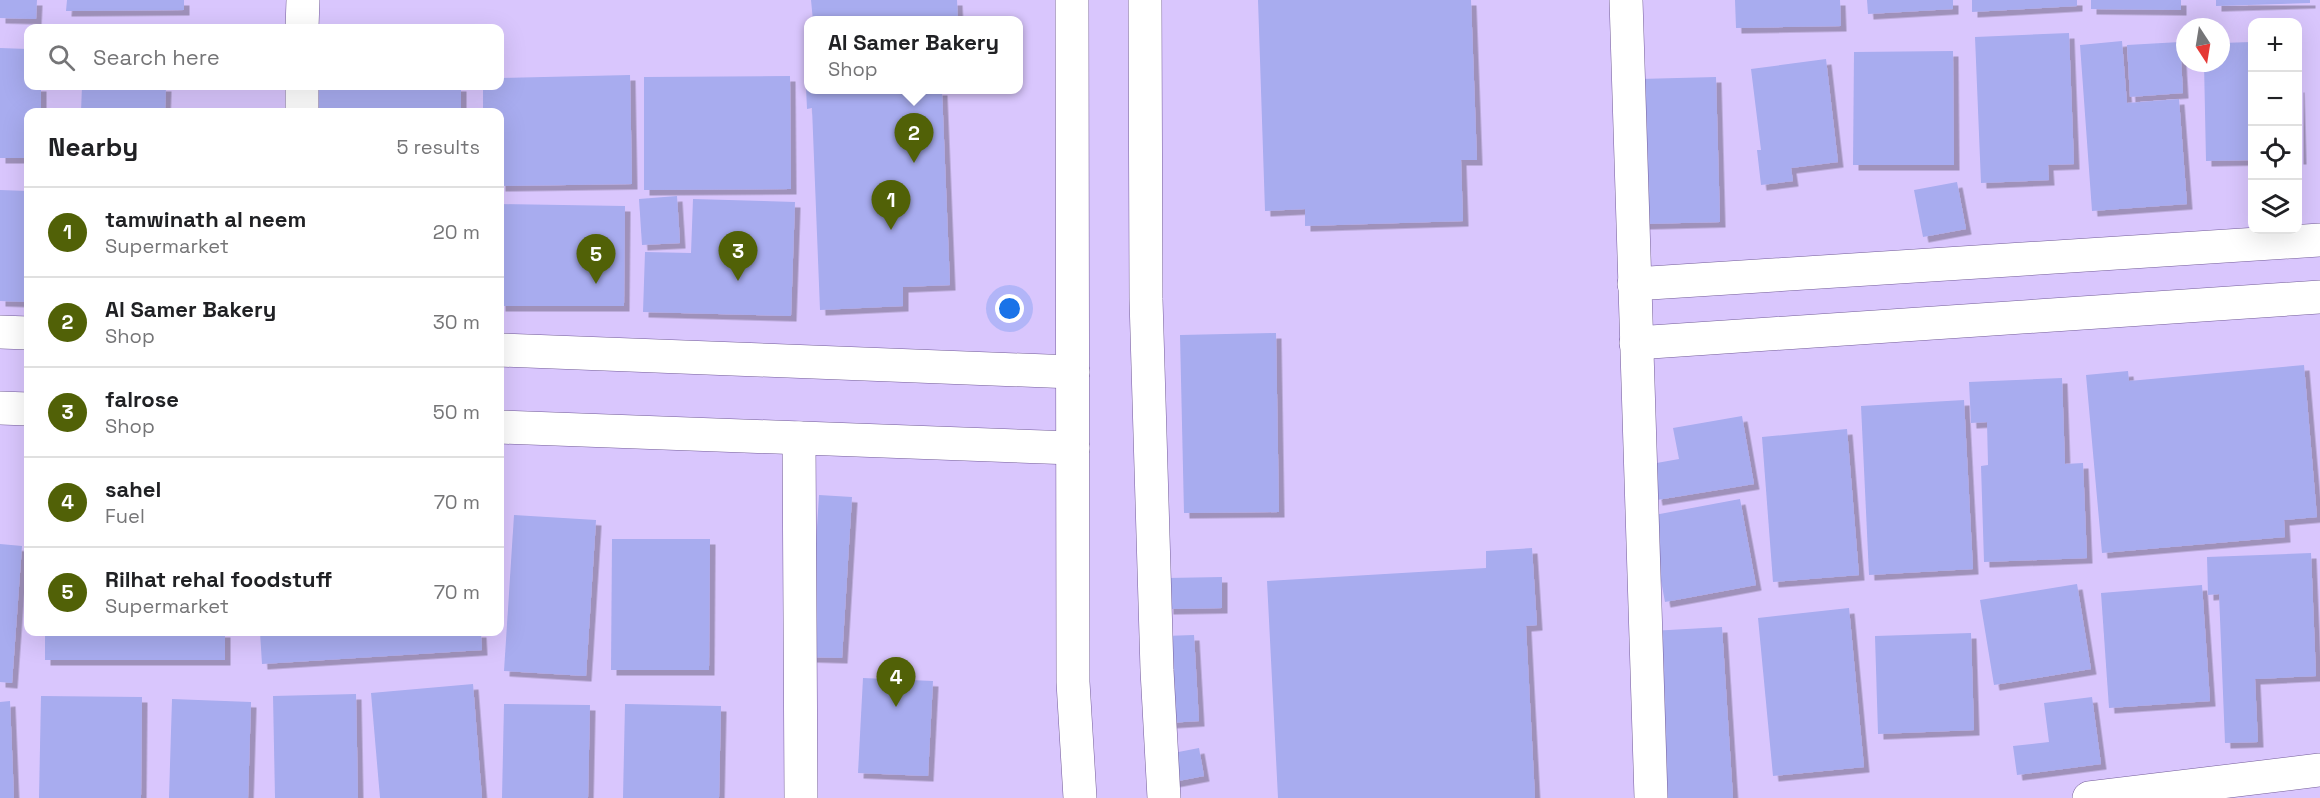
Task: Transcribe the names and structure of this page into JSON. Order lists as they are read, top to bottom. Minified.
{"north":"bottom","page":{"popup":["Al Samer Bakery","Shop"],"map_buttons":["+","−"],"search":"Search here","heading":["Nearby","5 results"],"pins":["2","1","3","5","4"],"list":[{"mark":"1","name":"tamwinath al neem","note":"Supermarket","value":"20 m"},{"mark":"2","name":"Al Samer Bakery","note":"Shop","value":"30 m"},{"mark":"3","name":"falrose","note":"Shop","value":"50 m"},{"mark":"4","name":"sahel","note":"Fuel","value":"70 m"},{"mark":"5","name":"Rilhat rehal foodstuff","note":"Supermarket","value":"70 m"}]}}
